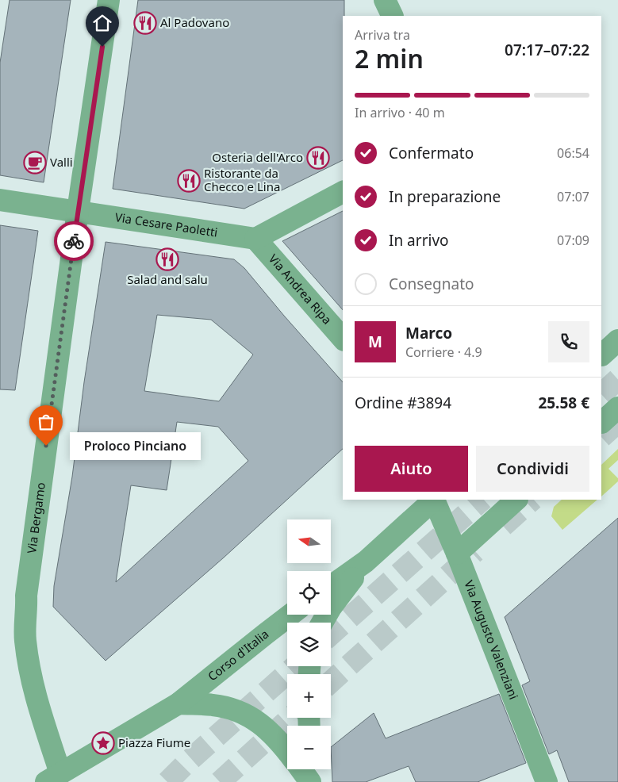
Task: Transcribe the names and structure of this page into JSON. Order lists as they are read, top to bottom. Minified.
{"streets":{"street":["Via Cesare Paoletti","Via Andrea Ripa","Via Bergamo","Via Augusto Valenziani","Corso d'Italia"]},"crossings":[["Via Cesare Paoletti","Via Andrea Ripa"],["Via Cesare Paoletti","Via Bergamo"]],"places":{"restaurant":["Al Padovano","Osteria dell'Arco","Ristorante da Checco e Lina","Salad and salu"],"cafe":["Valli"],"other":["Proloco Pinciano"],"place":["Piazza Fiume"]},"north":"left","page":{"heading":["2 min","Arriva tra","07:17–07:22"],"panel":["Marco","Corriere · 4.9","Ordine #3894","25.58 €"],"bar":"In arrivo · 40 m","list":[["Confermato","06:54"],["In preparazione","07:07"],["In arrivo","07:09"],"Consegnato"],"round":"M","bubble":"Proloco Pinciano","buttons":["Aiuto","Condividi"],"map_buttons":["+","−"]}}
